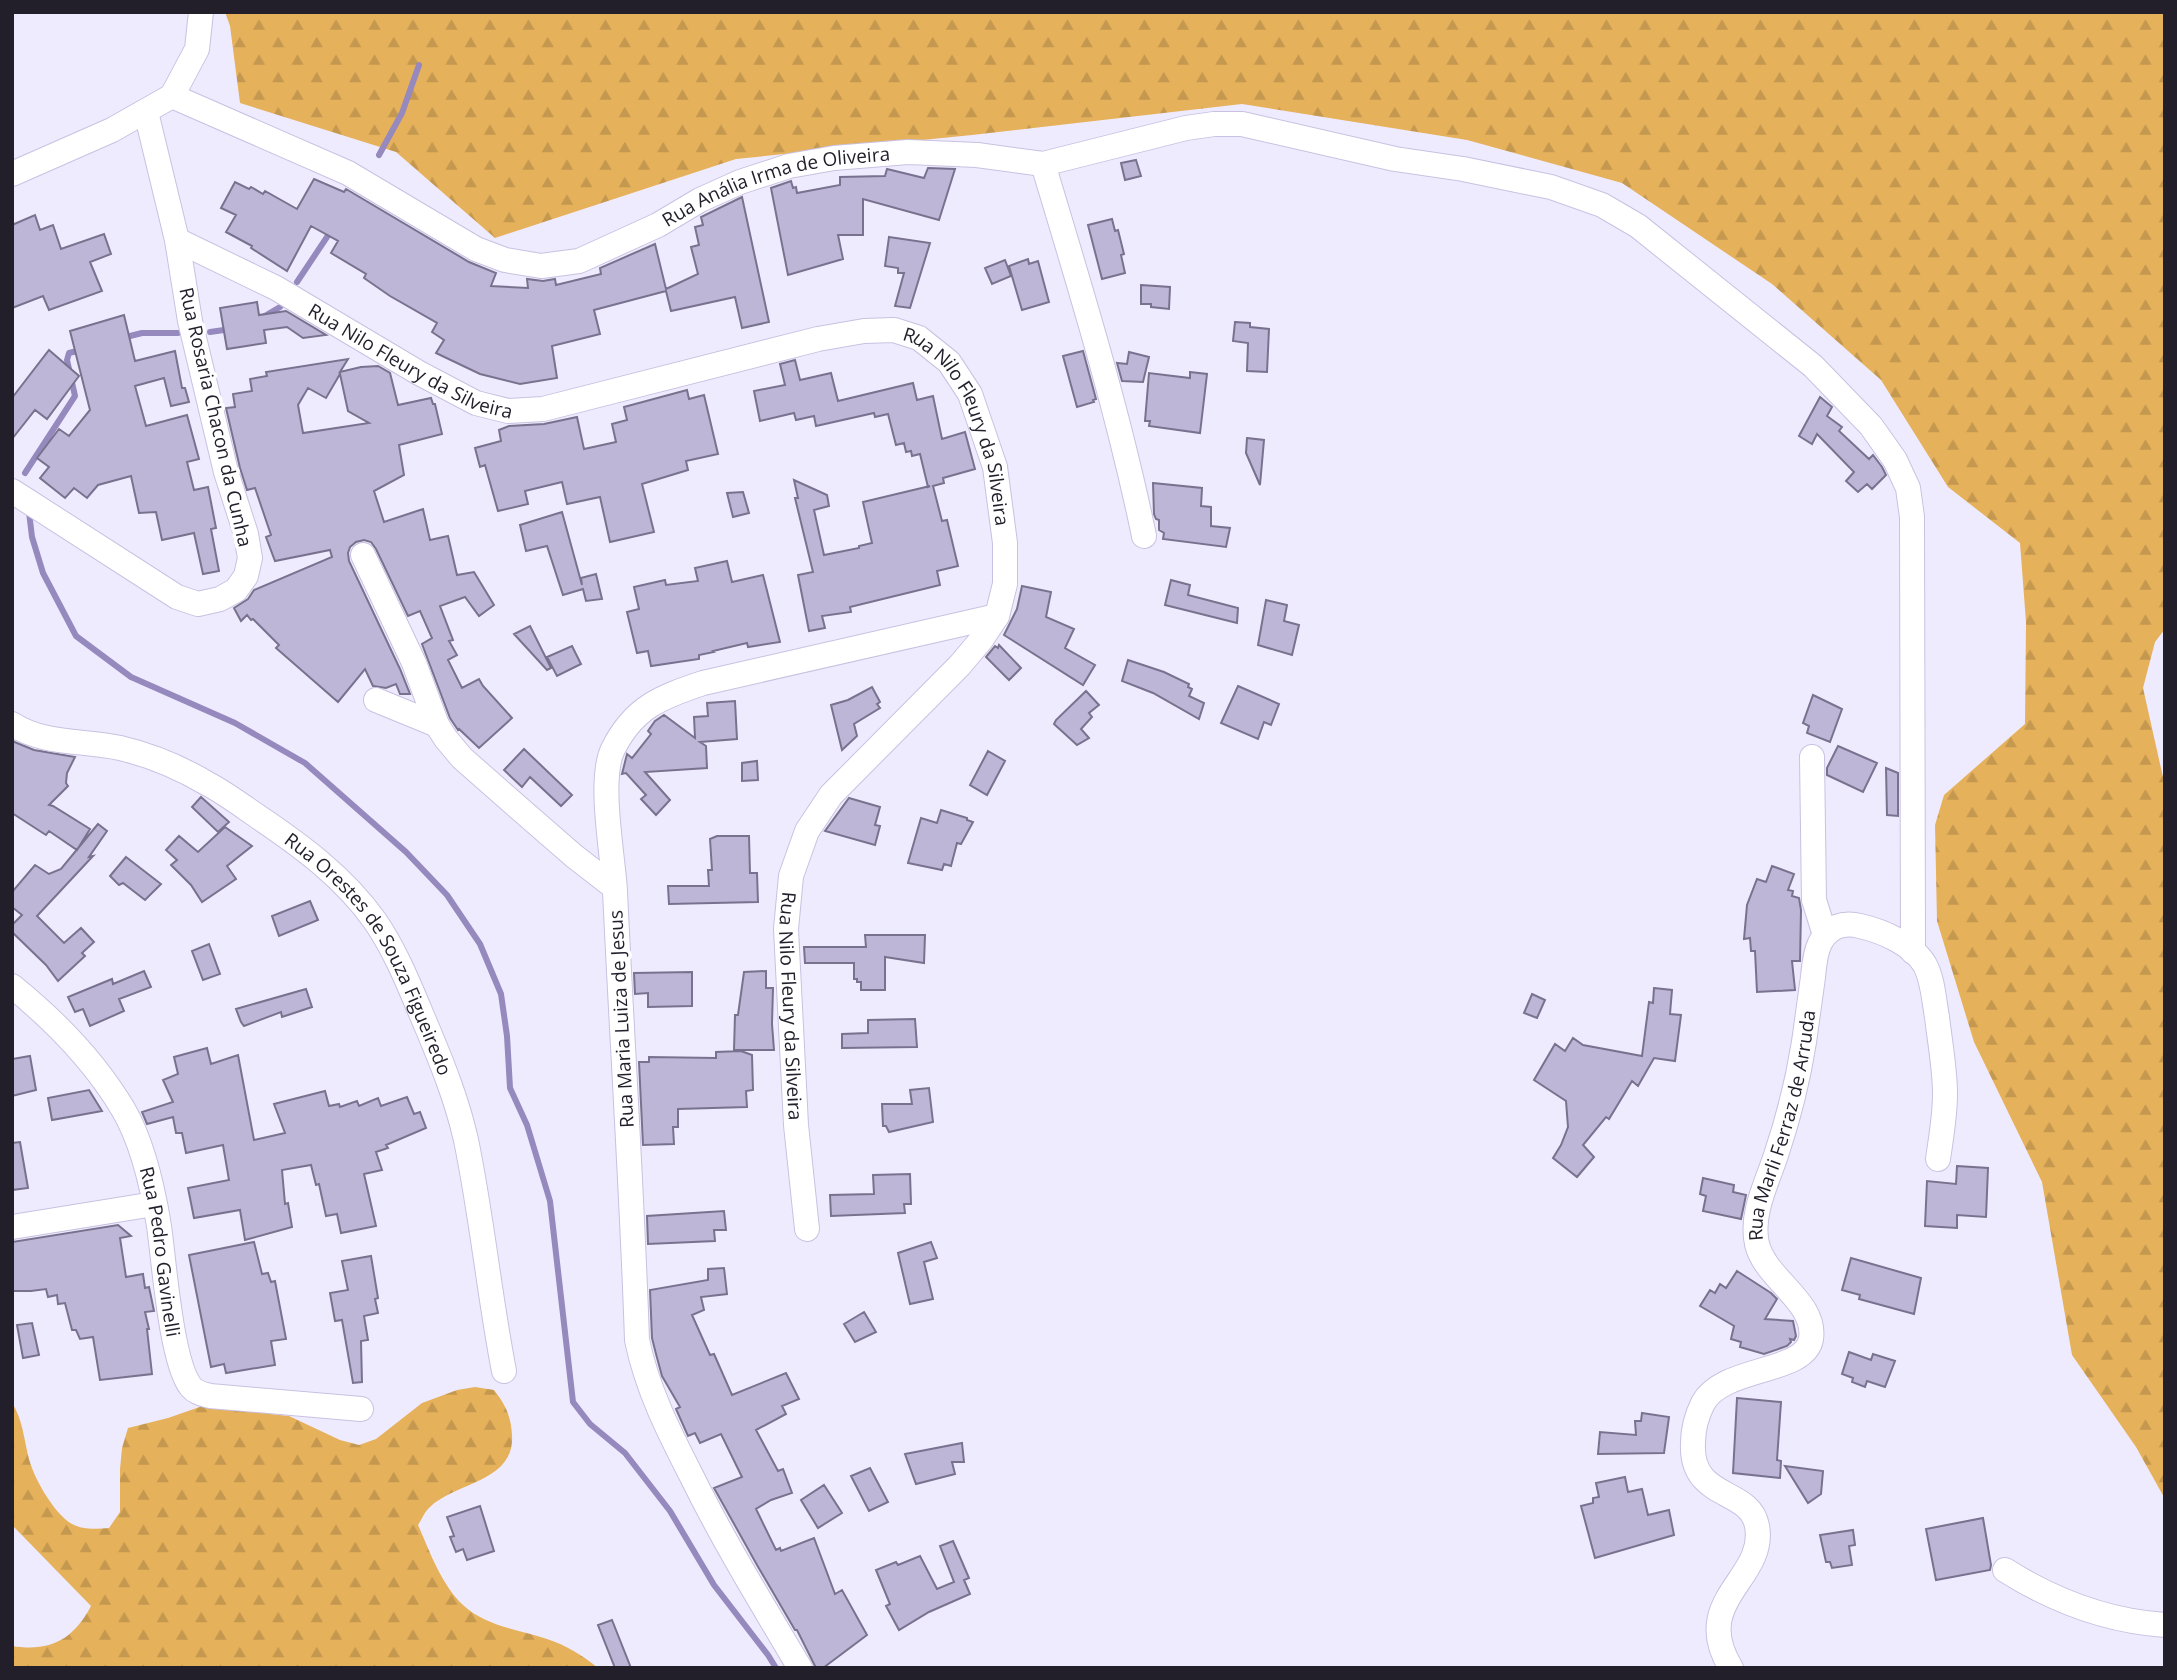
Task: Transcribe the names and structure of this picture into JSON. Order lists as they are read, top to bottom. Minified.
{"streets":{"street":["Rua Anália Irma de Oliveira","Rua Nilo Fleury da Silveira","Rua Rosaria Chacon da Cunha","Rua Orestes de Souza Figueiredo","Rua Maria Luiza de Jesus","Rua Marli Ferraz de Arruda","Rua Pedro Gavinelli"]},"crossings":[["Rua Nilo Fleury da Silveira","Rua Rosaria Chacon da Cunha"],["Rua Nilo Fleury da Silveira","Rua Maria Luiza de Jesus"]]}
